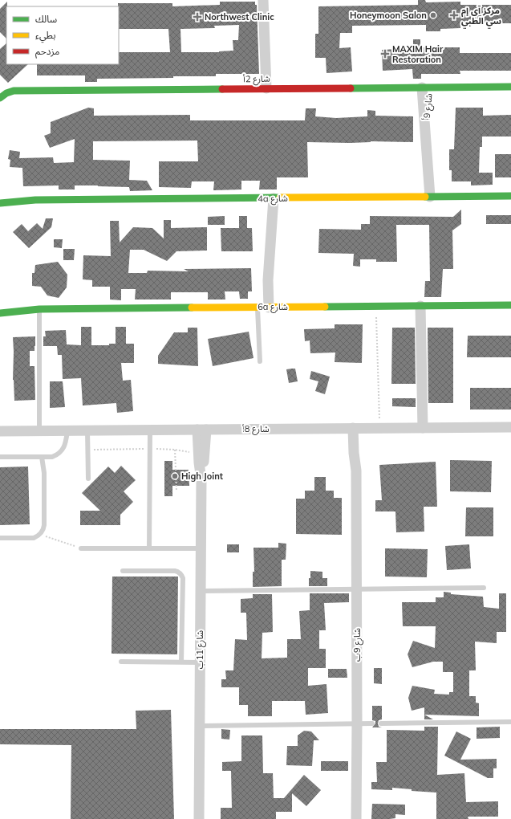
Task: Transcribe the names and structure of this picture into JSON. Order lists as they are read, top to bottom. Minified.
{"streets":{"street":["شارع 2أ","شارع 9أ","4a شارع","6a شارع","شارع 8أ","شارع 9ب","شارع 11ب"]},"crossings":[["شارع 2أ","شارع 9أ"],["شارع 9أ","4a شارع"],["شارع 8أ","شارع 9ب"],["شارع 8أ","شارع 11ب"]],"places":{"other":["Honeymoon Salon","High Joint"],"health":["مركز آي إم سي الطبي","Northwest Clinic","MAXIM Hair Restoration"]},"legend":["سالك","بطيء","مزدحم"]}
